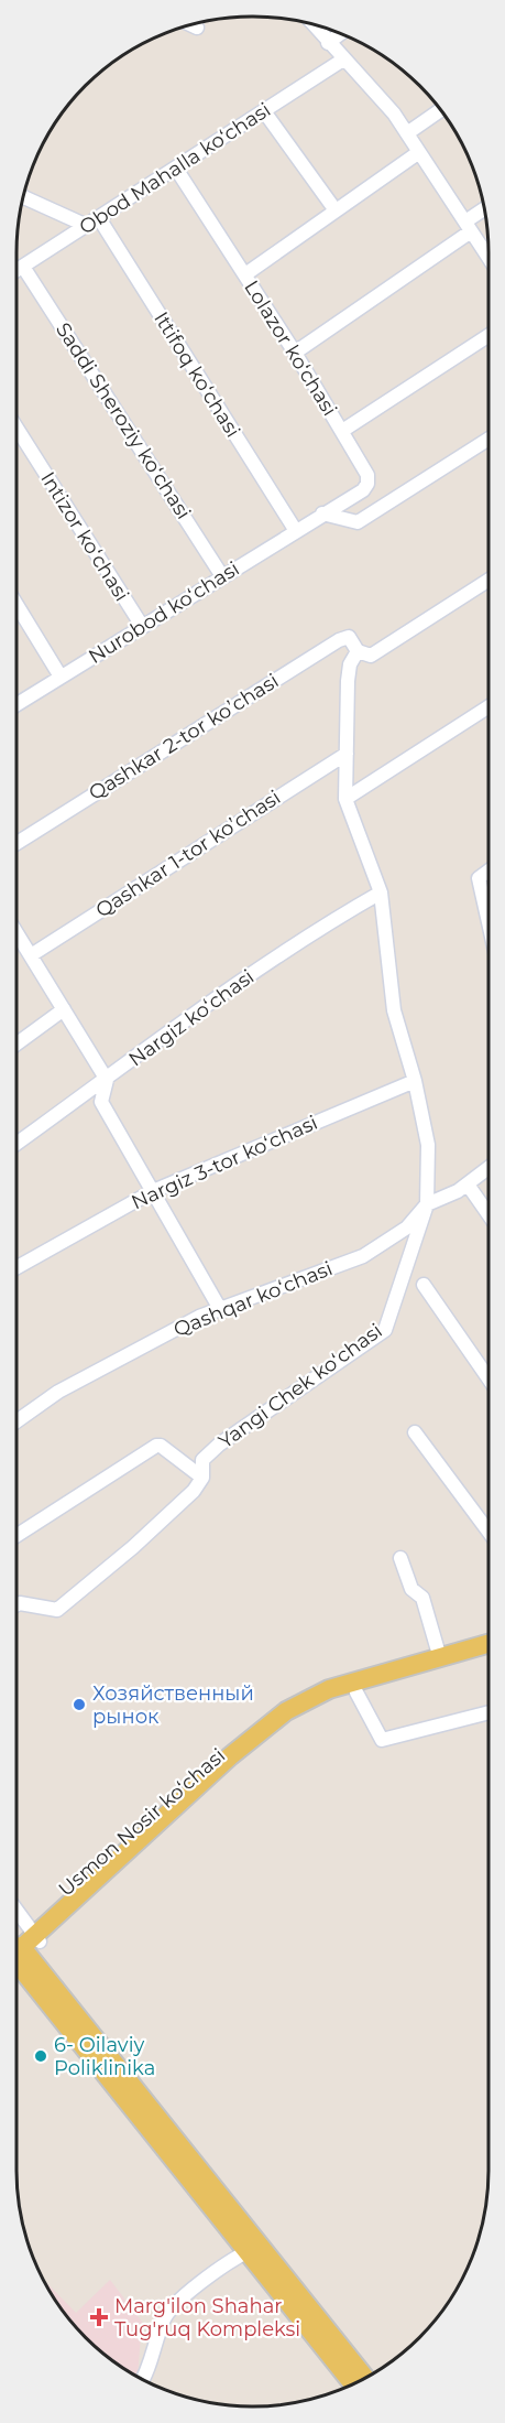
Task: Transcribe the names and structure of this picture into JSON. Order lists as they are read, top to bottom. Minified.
{"streets":{"main road":["Usmon Nosir ko‘chasi"],"street":["Obod Mahalla ko‘chasi","Lolazor ko‘chasi","Ittifoq ko‘chasi","Saddi Sheroziy koʻchasi","Intizor koʻchasi","Nurobod koʻchasi","Qashkar 2-tor koʼchasi","Qashkar 1-tor koʼchasi","Nargiz koʻchasi","Nargiz 3-tor koʻchasi","Qashqar koʻchasi","Yangi Chek koʻchasi"]},"crossings":[["Obod Mahalla ko‘chasi","Lolazor ko‘chasi"],["Obod Mahalla ko‘chasi","Ittifoq ko‘chasi"],["Obod Mahalla ko‘chasi","Saddi Sheroziy koʻchasi"],["Lolazor ko‘chasi","Nurobod koʻchasi"],["Ittifoq ko‘chasi","Nurobod koʻchasi"],["Saddi Sheroziy koʻchasi","Nurobod koʻchasi"],["Intizor koʻchasi","Nurobod koʻchasi"],["Nargiz koʻchasi","Yangi Chek koʻchasi"],["Nargiz 3-tor koʻchasi","Yangi Chek koʻchasi"],["Qashqar koʻchasi","Yangi Chek koʻchasi"]],"places":{"other":["Хозяйственный рынок","6- Oilaviy Poliklinika"],"health":["Marg'ilon Shahar Tug'ruq Kompleksi"]}}
